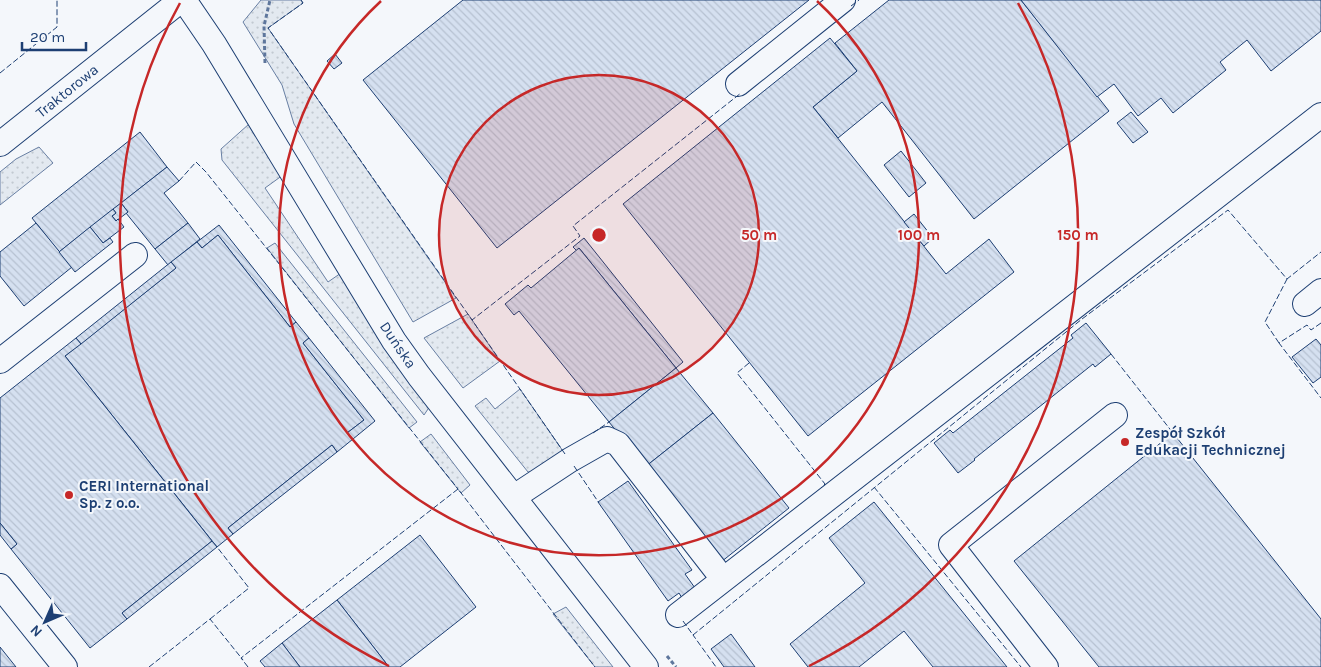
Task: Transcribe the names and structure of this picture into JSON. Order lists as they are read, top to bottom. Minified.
{"streets":{"street":["Traktorowa","Duńska"]},"places":["Zespół Szkół Edukacji Technicznej","CERI International Sp. z o.o."],"scale_bar":"20 m","north":"bottom left","rings":["50 m","100 m","150 m"]}
